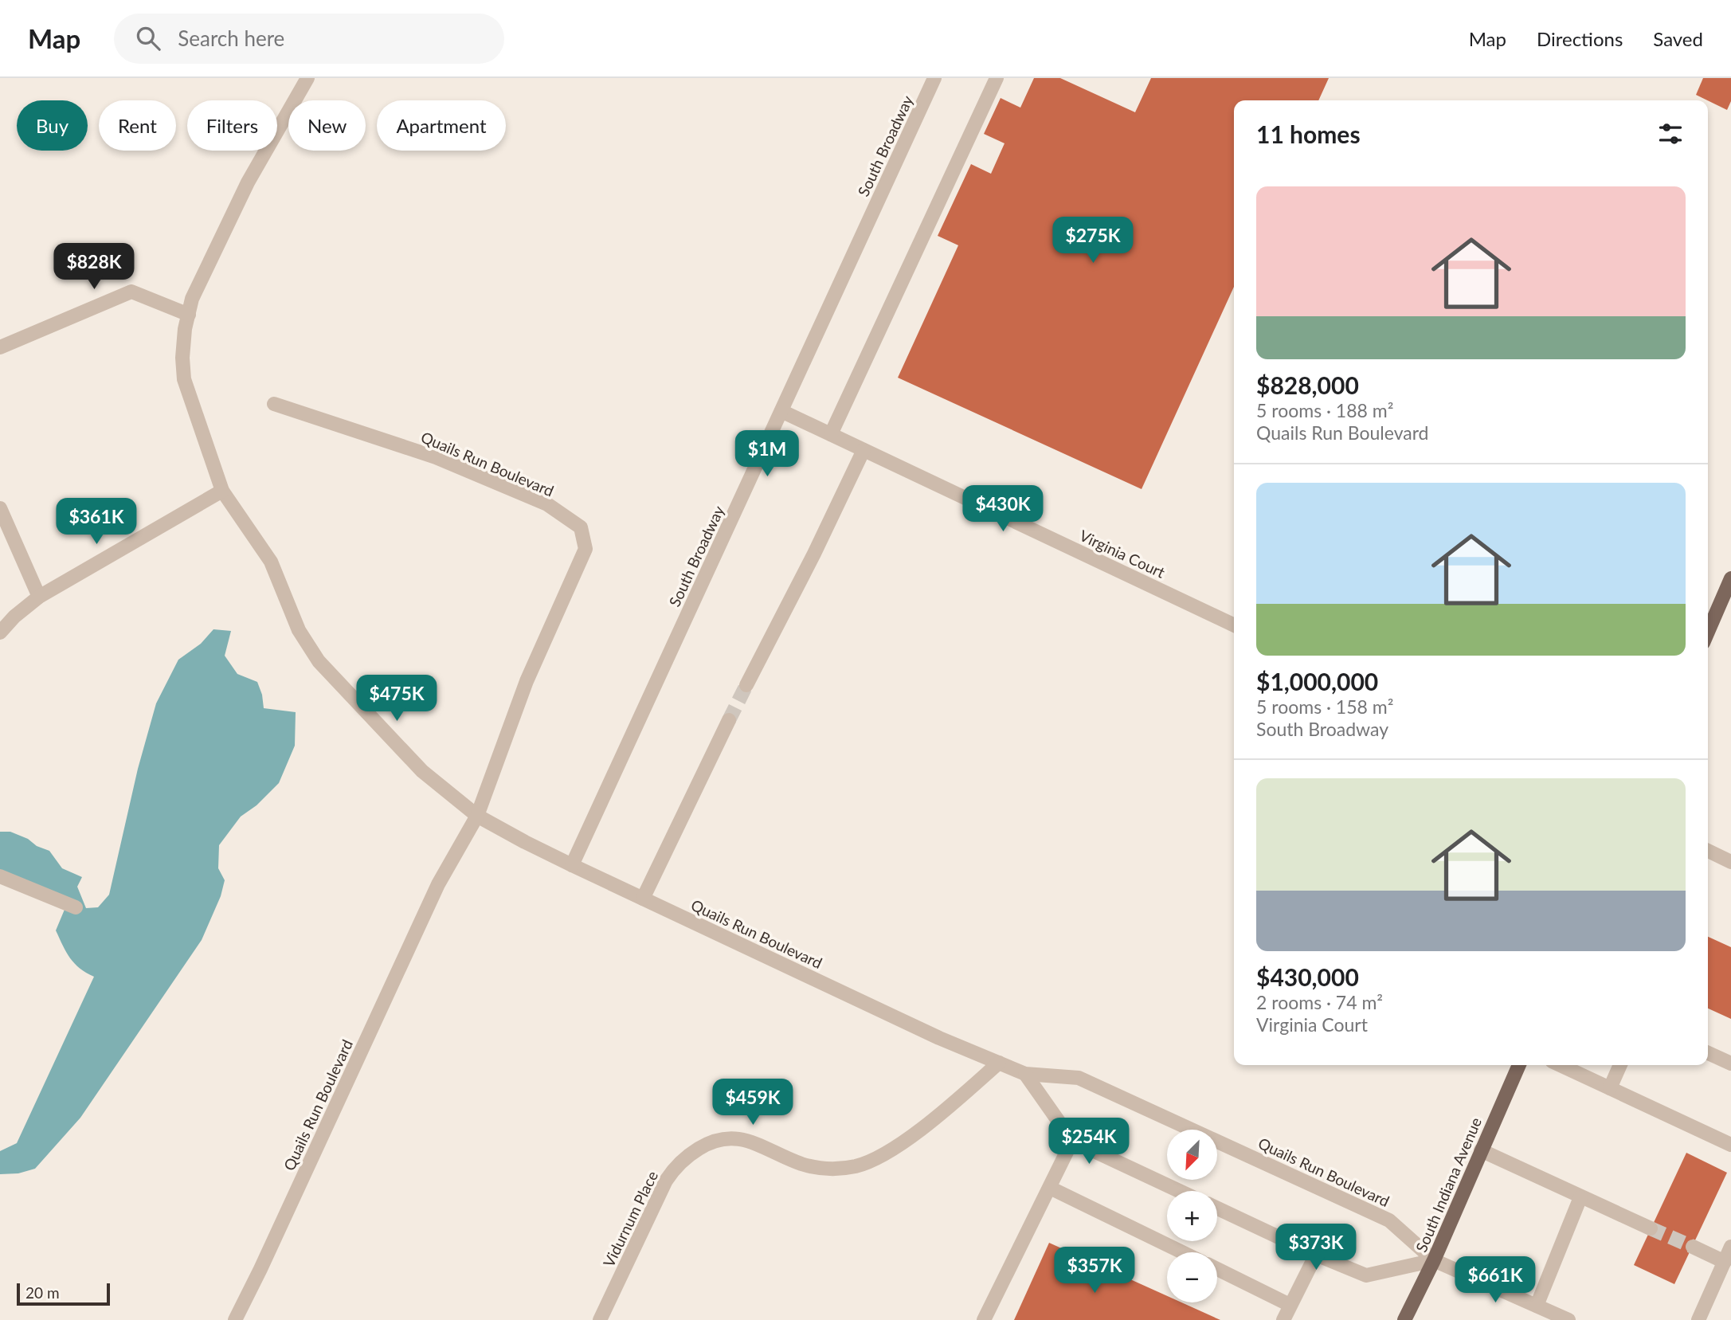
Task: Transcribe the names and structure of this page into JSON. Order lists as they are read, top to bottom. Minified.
{"streets":{"main road":["South Indiana Avenue"],"street":["South Broadway","Quails Run Boulevard","Virginia Court","Vidurnum Place"]},"crossings":[["South Broadway","Quails Run Boulevard"],["South Broadway","Virginia Court"],["Quails Run Boulevard","South Indiana Avenue"],["Quails Run Boulevard","Vidurnum Place"]],"scale_bar":"20 m","north":"bottom left","page":{"header":"Map","search":"Search here","nav":["Map","Directions","Saved"],"chip":["Buy","Rent","Filters","New","Apartment"],"heading":"11 homes","list":[{"name":"$828,000","note":"5 rooms · 188 m² · Quails Run Boulevard"},{"name":"$1,000,000","note":"5 rooms · 158 m² · South Broadway"},{"name":"$430,000","note":"2 rooms · 74 m² · Virginia Court"}],"price":["$275K","$828K","$1M","$430K","$361K","$475K","$459K","$254K","$373K","$357K","$661K"],"map_buttons":["+","−"],"scale":"20 m"}}
